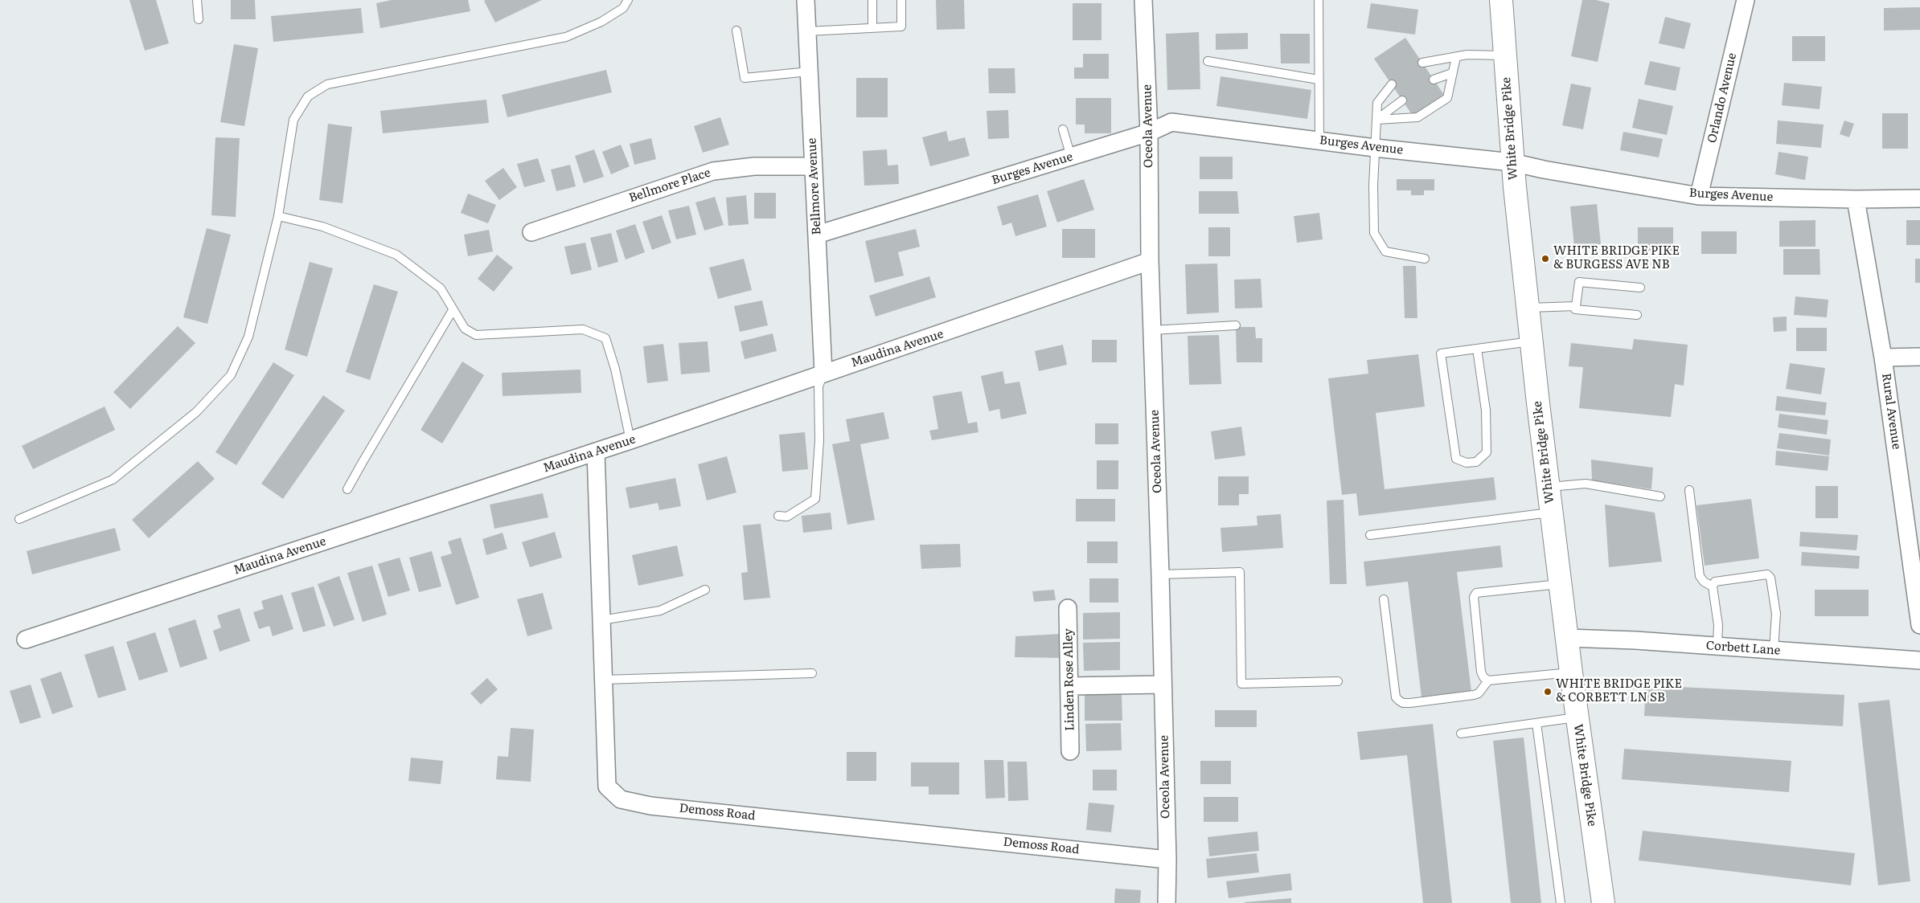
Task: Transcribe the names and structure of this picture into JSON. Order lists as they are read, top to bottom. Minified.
{"streets":{"main road":["White Bridge Pike"],"street":["Orlando Avenue","Oceola Avenue","Burges Avenue","Bellmore Place","Bellmore Avenue","Maudina Avenue","Rural Avenue","Corbett Lane","Linden Rose Alley","Demoss Road"]},"crossings":[["Orlando Avenue","Burges Avenue"],["Oceola Avenue","Burges Avenue"],["Oceola Avenue","Maudina Avenue"],["Oceola Avenue","Demoss Road"],["White Bridge Pike","Burges Avenue"],["White Bridge Pike","Corbett Lane"],["Burges Avenue","Bellmore Avenue"],["Burges Avenue","Rural Avenue"],["Bellmore Place","Bellmore Avenue"],["Bellmore Avenue","Maudina Avenue"],["Maudina Avenue","Demoss Road"]],"places":["WHITE BRIDGE PIKE & BURGESS AVE NB","WHITE BRIDGE PIKE & CORBETT LN SB"]}
